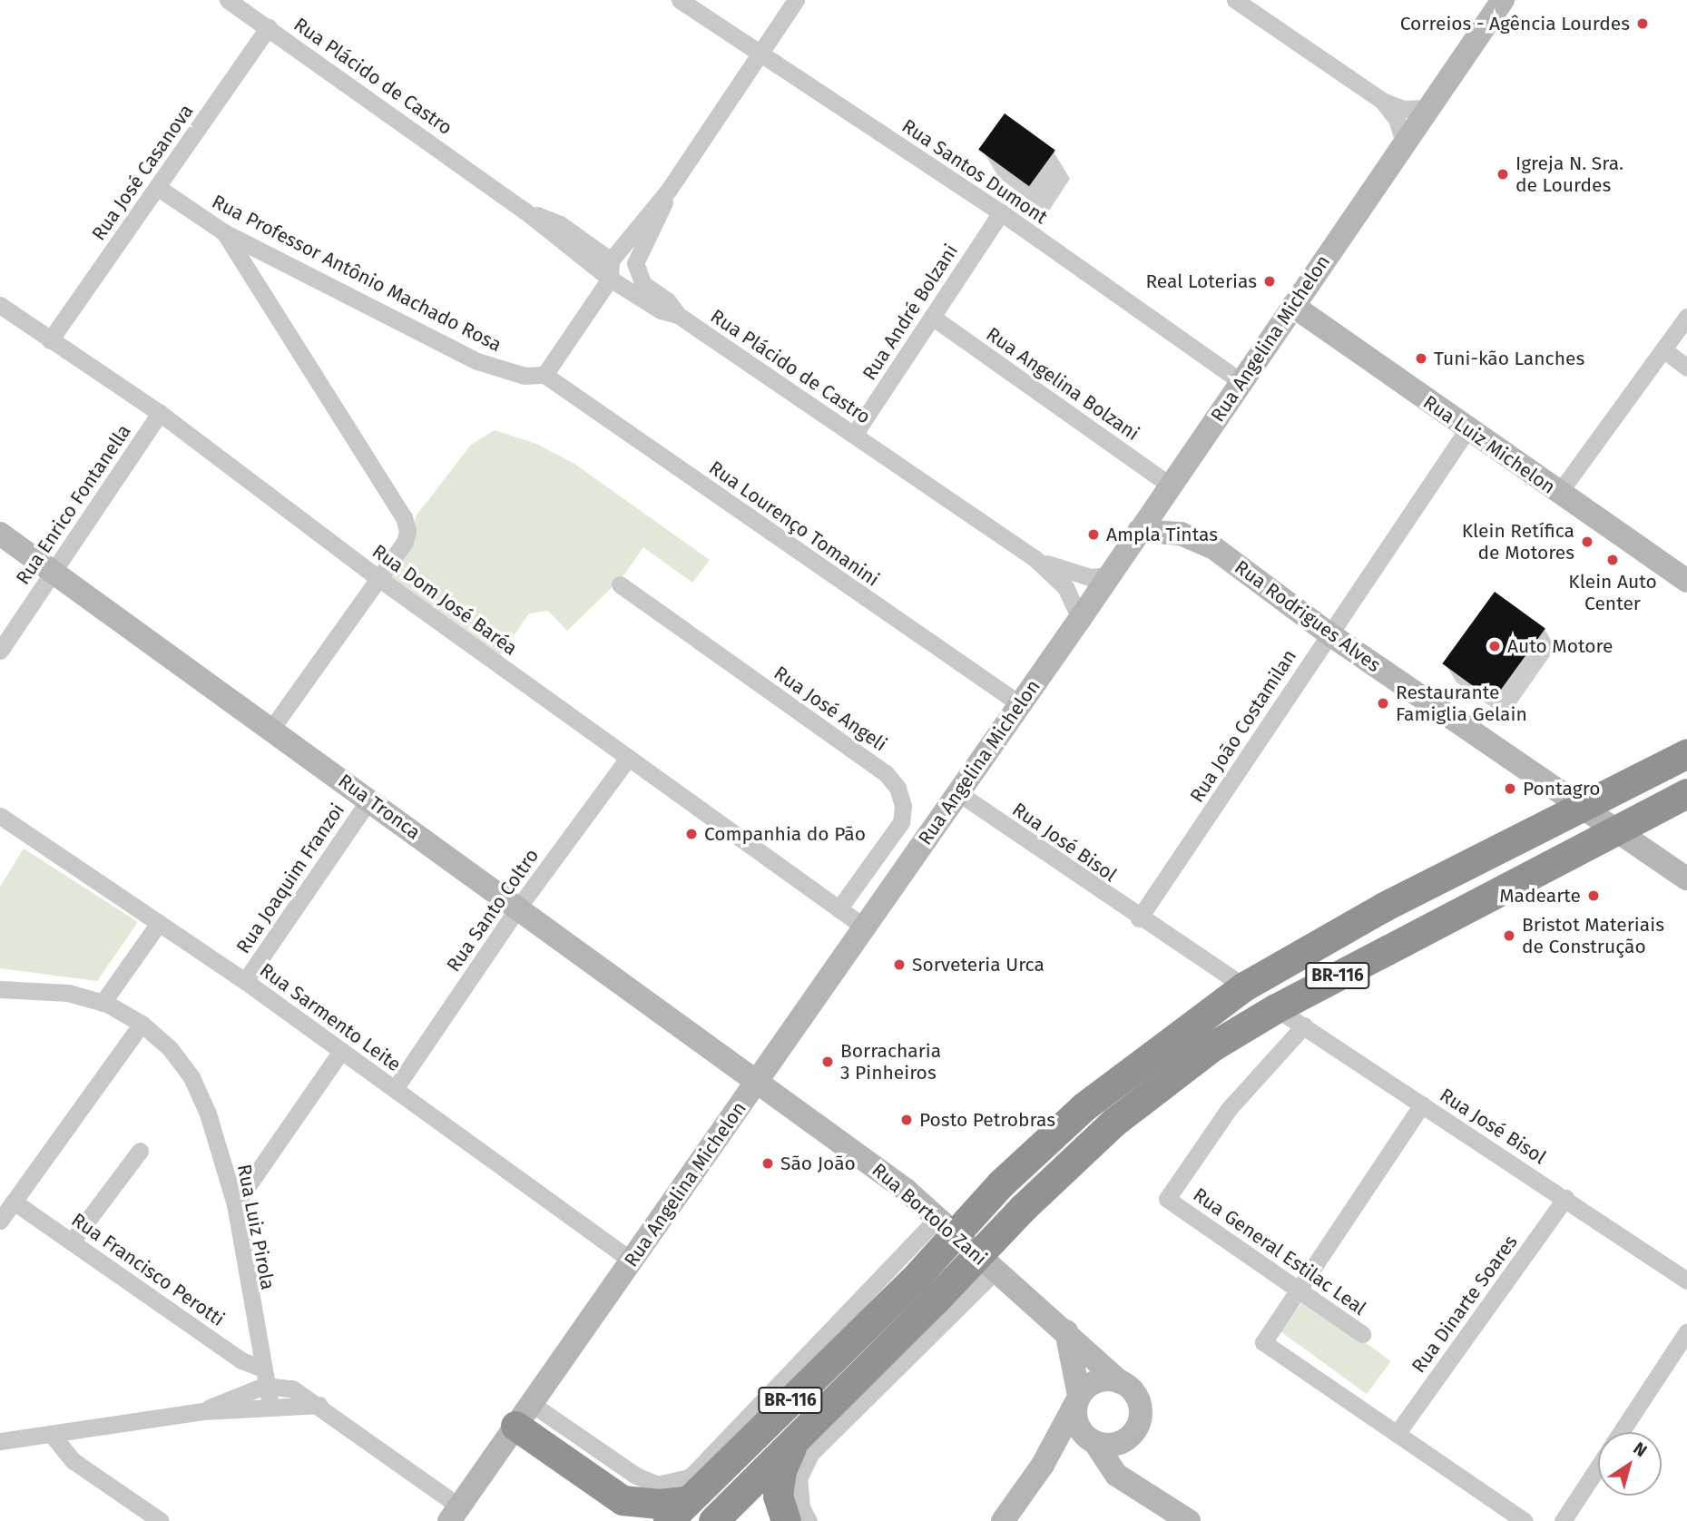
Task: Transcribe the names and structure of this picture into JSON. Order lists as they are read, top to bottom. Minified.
{"streets":{"highway":["BR-116"],"main road":["Rua Angelina Michelon","Rua Luiz Michelon","Rua Rodrigues Alves","Rua Tronca","Rua Bortolo Zani"],"street":["Rua Plácido de Castro","Rua Santos Dumont","Rua José Casanova","Rua Professor Antônio Machado Rosa","Rua André Bolzani","Rua Angelina Bolzani","Rua Enrico Fontanella","Rua Lourenço Tomanini","Rua Dom José Baréa","Rua José Angeli","Rua João Costamilan","Rua José Bisol","Rua Joaquim Franzoi","Rua Santo Coltro","Rua Sarmento Leite","Rua Luiz Pirola","Rua General Estilac Leal","Rua Francisco Perotti","Rua Dinarte Soares"]},"crossings":[["Rua Plácido de Castro","Rua José Casanova"],["Rua Plácido de Castro","Rua André Bolzani"],["Rua Plácido de Castro","Rua Angelina Michelon"],["Rua Santos Dumont","Rua André Bolzani"],["Rua Santos Dumont","Rua Angelina Michelon"],["Rua José Casanova","Rua Professor Antônio Machado Rosa"],["Rua José Casanova","Rua Dom José Baréa"],["Rua Professor Antônio Machado Rosa","Rua Lourenço Tomanini"],["Rua André Bolzani","Rua Angelina Bolzani"],["Rua Angelina Michelon","Rua Angelina Bolzani"],["Rua Angelina Michelon","Rua Luiz Michelon"],["Rua Angelina Michelon","Rua Lourenço Tomanini"],["Rua Angelina Michelon","Rua Dom José Baréa"],["Rua Angelina Michelon","Rua Rodrigues Alves"],["Rua Angelina Michelon","Rua Tronca"],["Rua Angelina Michelon","Rua José Bisol"],["Rua Angelina Michelon","Rua Sarmento Leite"],["Rua Angelina Michelon","Rua Bortolo Zani"],["Rua Angelina Michelon","Rua Francisco Perotti"],["Rua Luiz Michelon","Rua João Costamilan"],["Rua Enrico Fontanella","Rua Dom José Baréa"],["Rua Enrico Fontanella","Rua Tronca"],["Rua Dom José Baréa","Rua José Angeli"],["Rua Dom José Baréa","Rua Santo Coltro"],["Rua Rodrigues Alves","Rua João Costamilan"],["Rua Rodrigues Alves","BR-116"],["Rua João Costamilan","Rua José Bisol"],["Rua Tronca","Rua Joaquim Franzoi"],["Rua Tronca","Rua Santo Coltro"],["Rua Tronca","Rua Bortolo Zani"],["Rua José Bisol","BR-116"],["Rua José Bisol","Rua General Estilac Leal"],["Rua José Bisol","Rua Dinarte Soares"],["Rua Joaquim Franzoi","Rua Sarmento Leite"],["Rua Santo Coltro","Rua Sarmento Leite"],["Rua Luiz Pirola","Rua Francisco Perotti"]],"places":["Correios - Agência Lourdes","Igreja N. Sra. de Lourdes","Real Loterias","Tuni-kão Lanches","Ampla Tintas","Klein Retífica de Motores","Klein Auto Center","Auto Motore","Restaurante Famiglia Gelain","Pontagro","Companhia do Pão","Madearte","Bristot Materiais de Construção","Sorveteria Urca","Borracharia 3 Pinheiros","Posto Petrobras","São João"],"north":"top right"}
